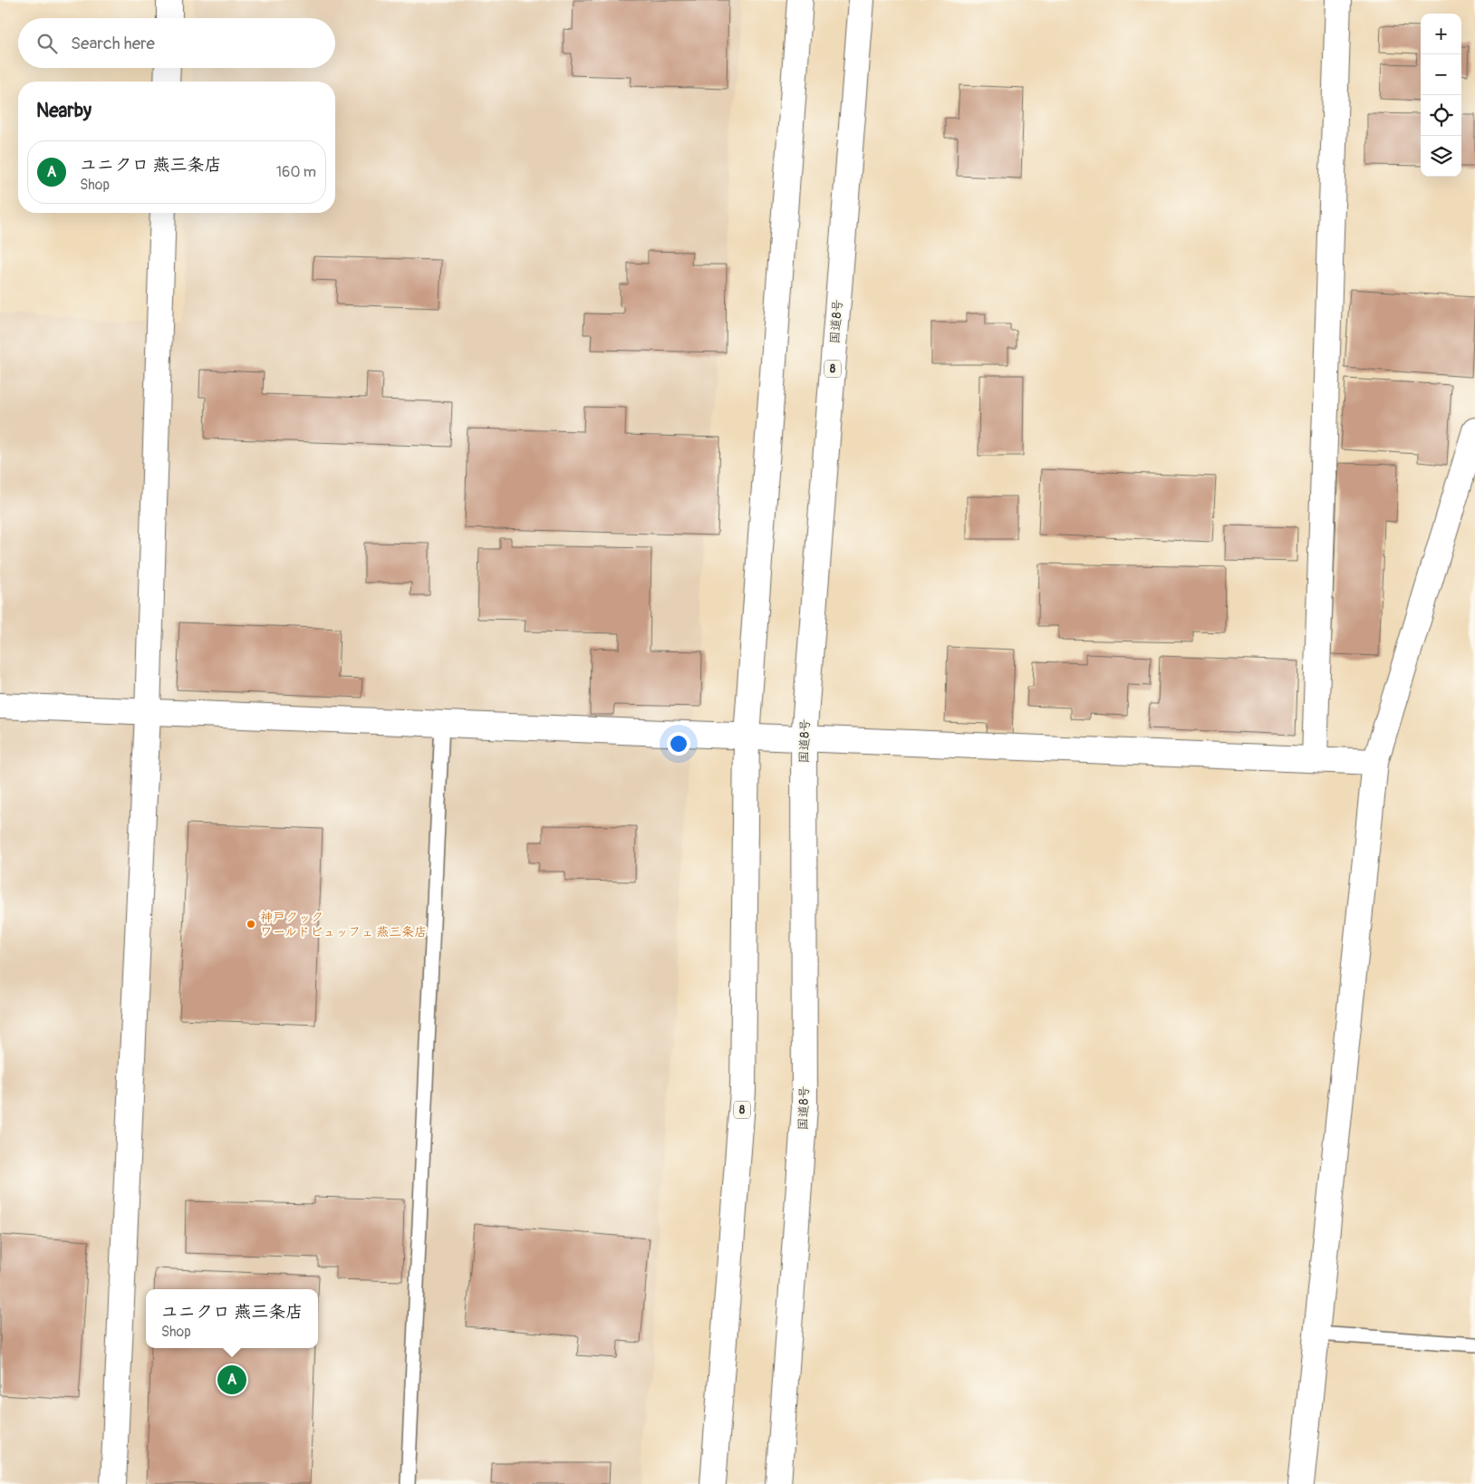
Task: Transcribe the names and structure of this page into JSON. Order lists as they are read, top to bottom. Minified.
{"streets":{"main road":["国道8号","8"]},"places":["神戸クック ワールドビュッフェ 燕三条店"],"page":{"map_buttons":["+","−"],"search":"Search here","heading":"Nearby","list":[{"mark":"A","name":"ユニクロ 燕三条店","note":"Shop","value":"160 m"}],"popup":["ユニクロ 燕三条店","Shop"],"pins":"A"}}
